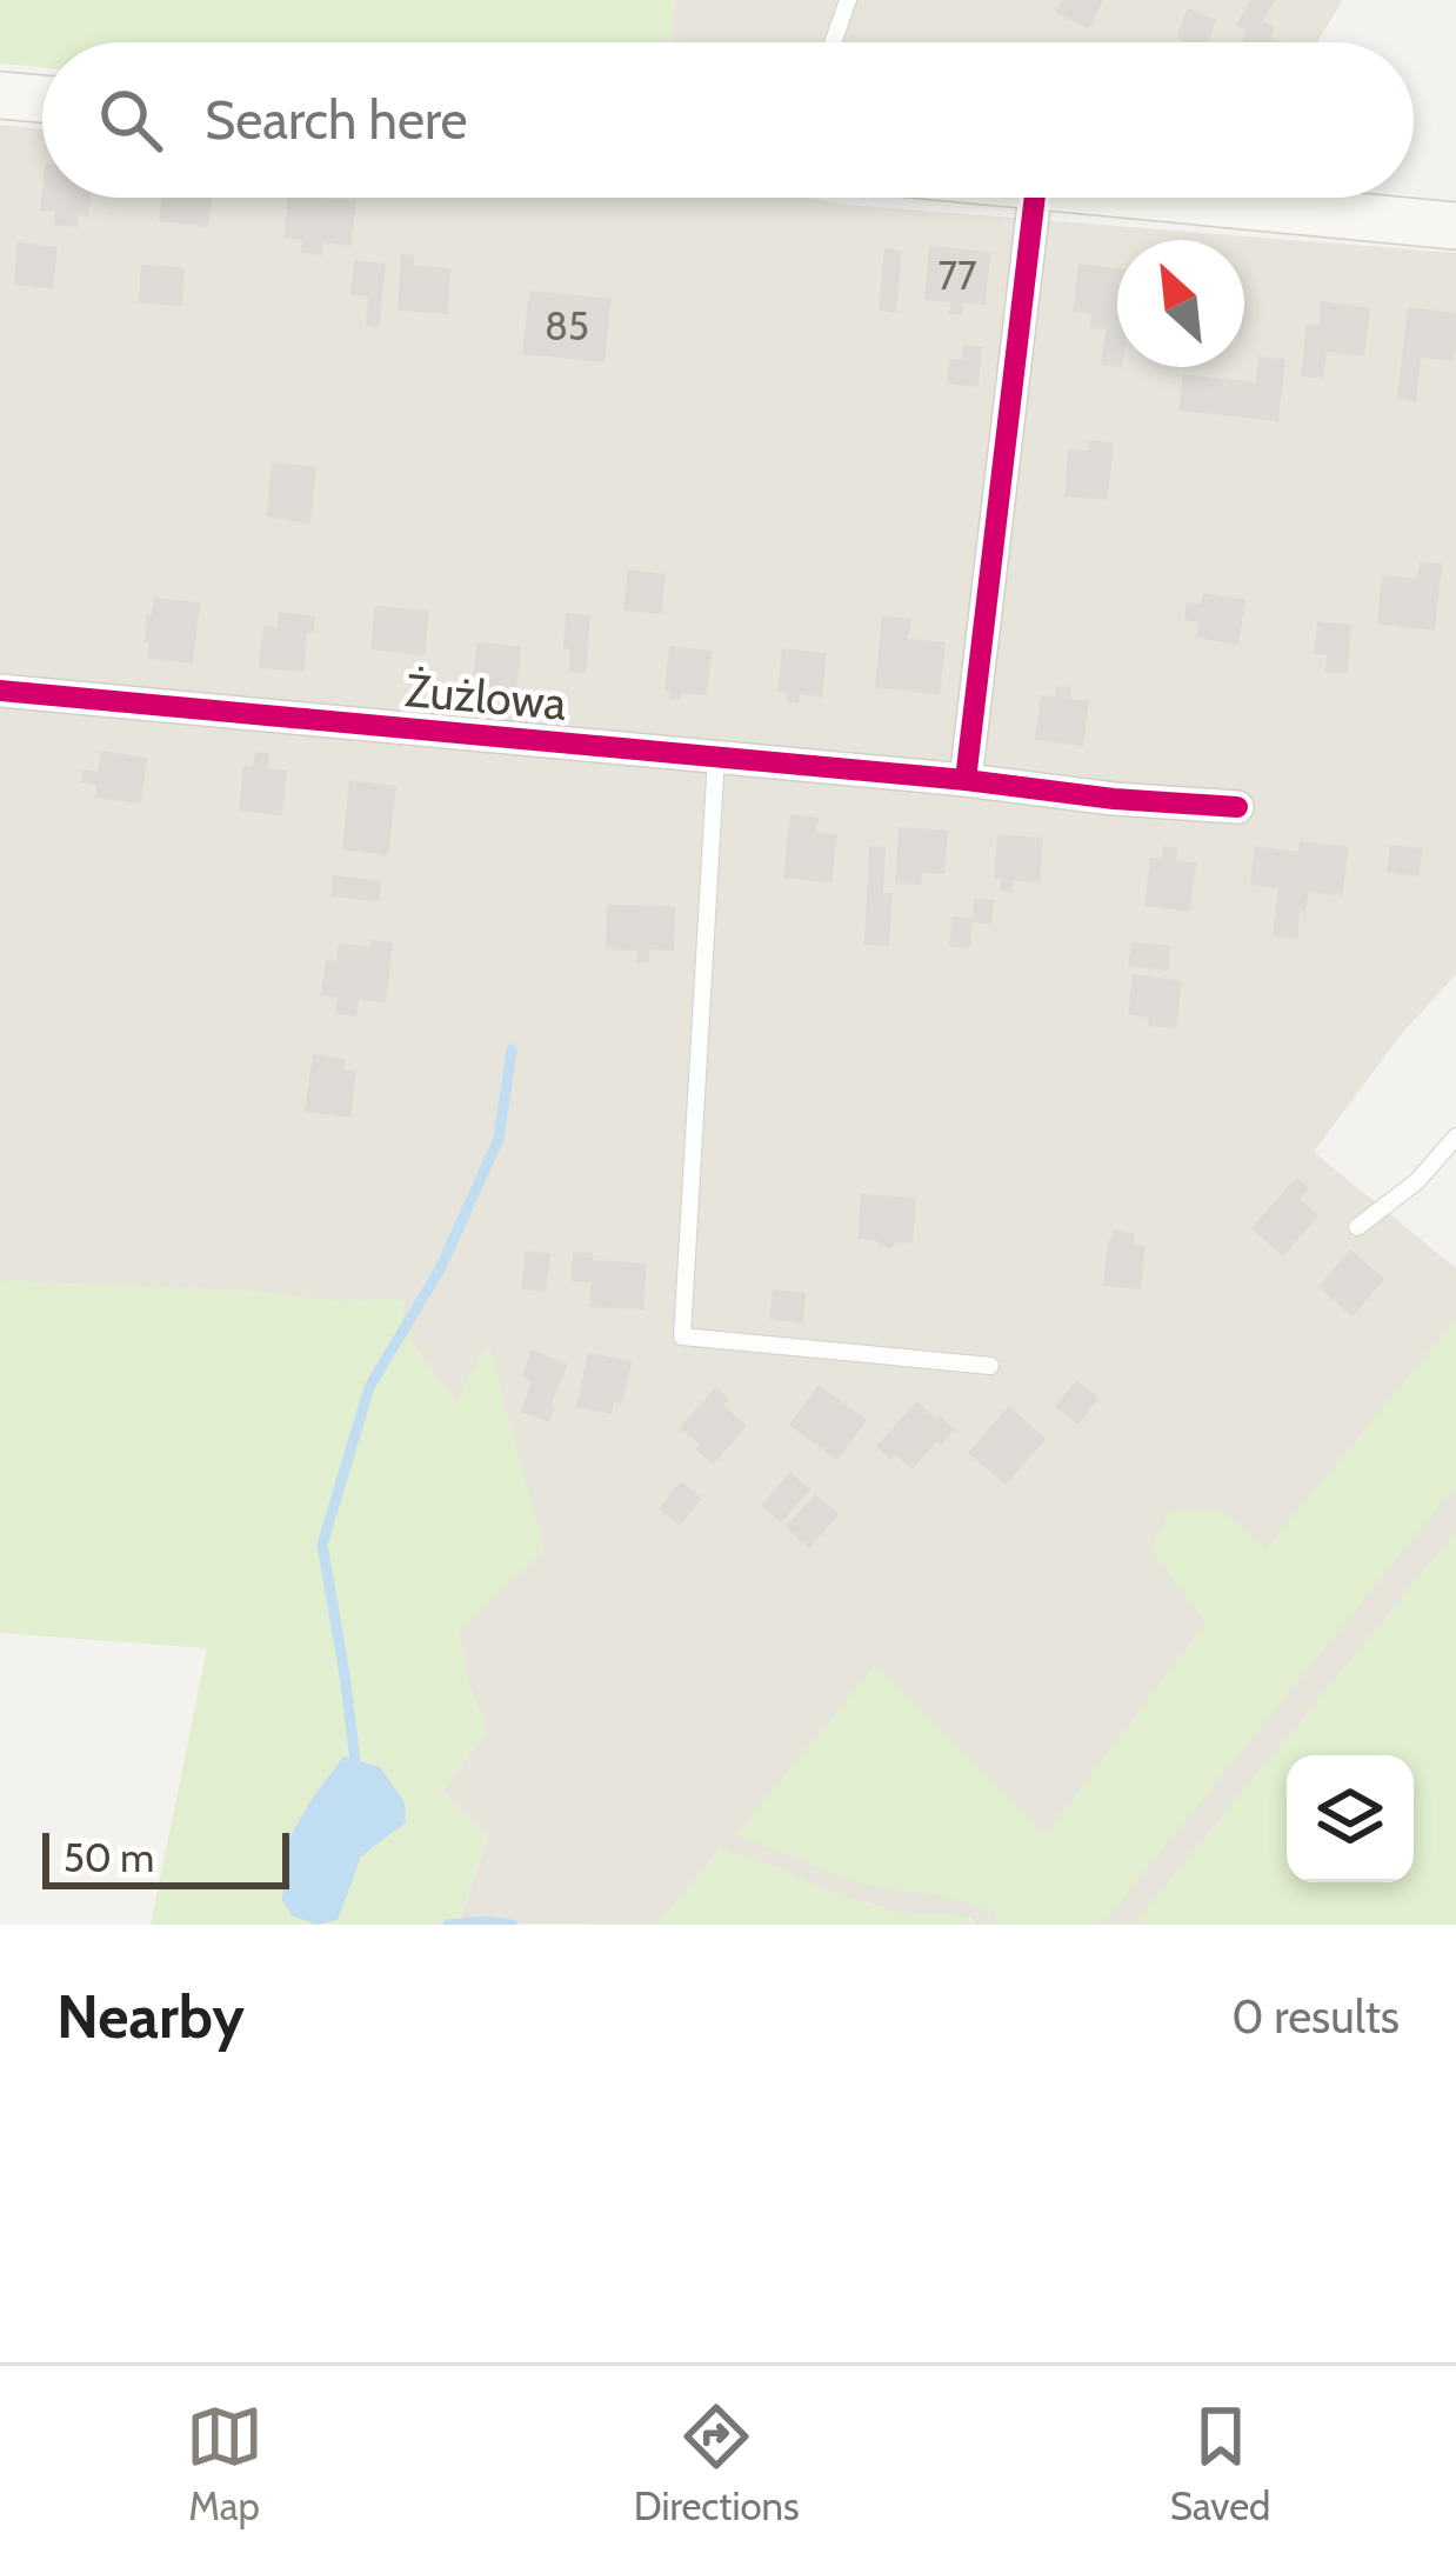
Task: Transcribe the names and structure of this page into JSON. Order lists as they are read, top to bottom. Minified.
{"streets":{"street":["Żużlowa"]},"house_numbers":["77","85"],"scale_bar":"50 m","north":"top left","page":{"search":"Search here","scale":"50 m","heading":["Nearby","0 results"],"nav":["Map","Directions","Saved"]}}
